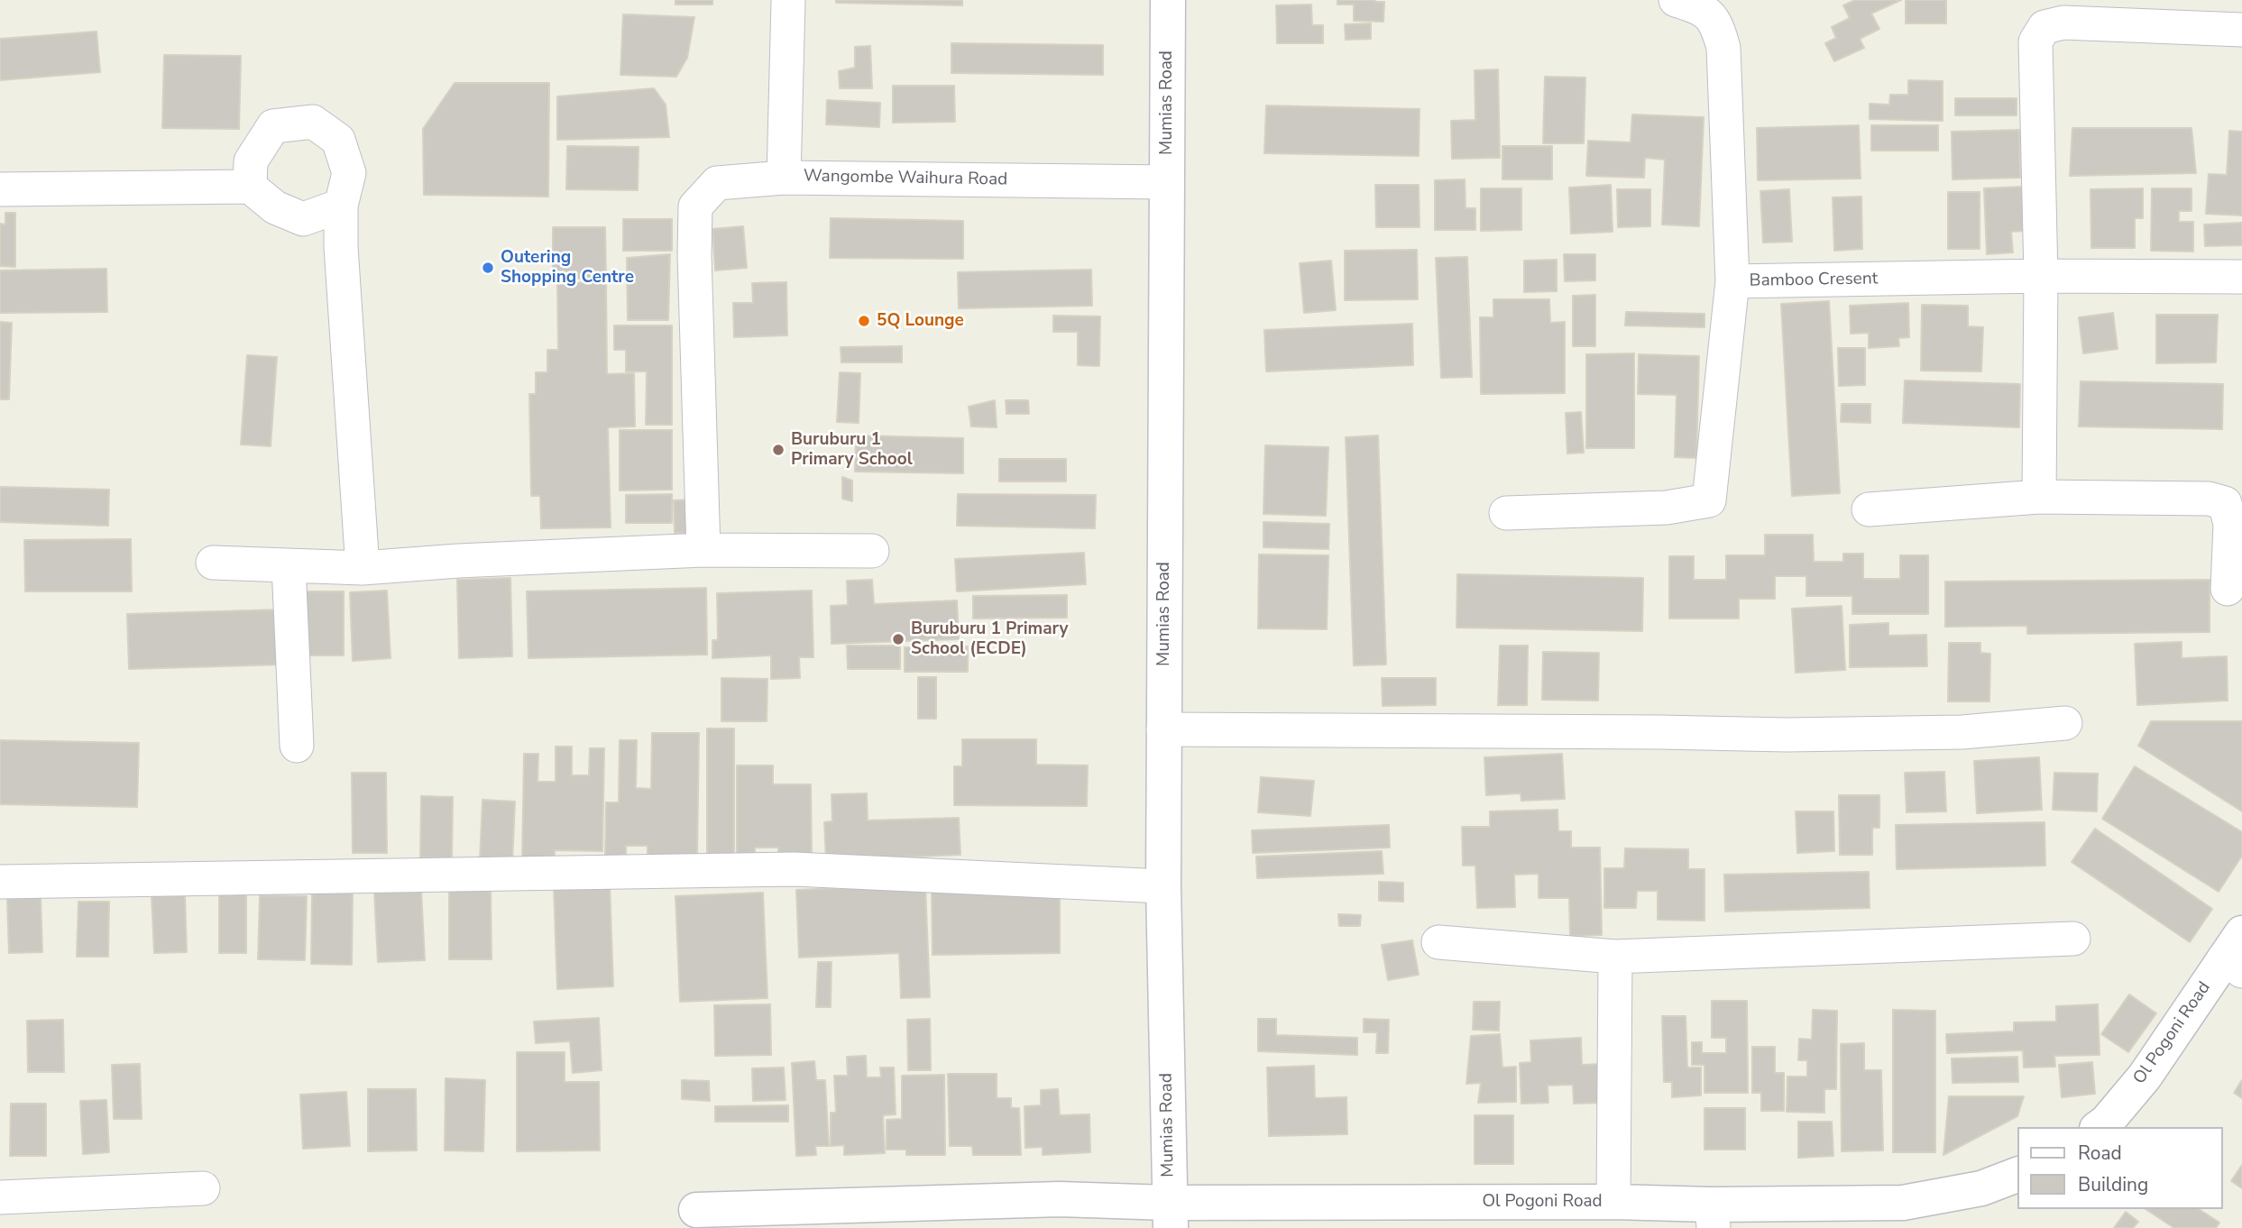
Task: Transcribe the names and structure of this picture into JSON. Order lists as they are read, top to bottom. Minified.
{"streets":{"street":["Mumias Road","Wangombe Waihura Road","Bamboo Cresent","Ol Pogoni Road"]},"crossings":[["Mumias Road","Wangombe Waihura Road"],["Mumias Road","Ol Pogoni Road"]],"places":["Outering Shopping Centre","5Q Lounge","Buruburu 1 Primary School","Buruburu 1 Primary School (ECDE)"],"legend":["Road","Building"]}
